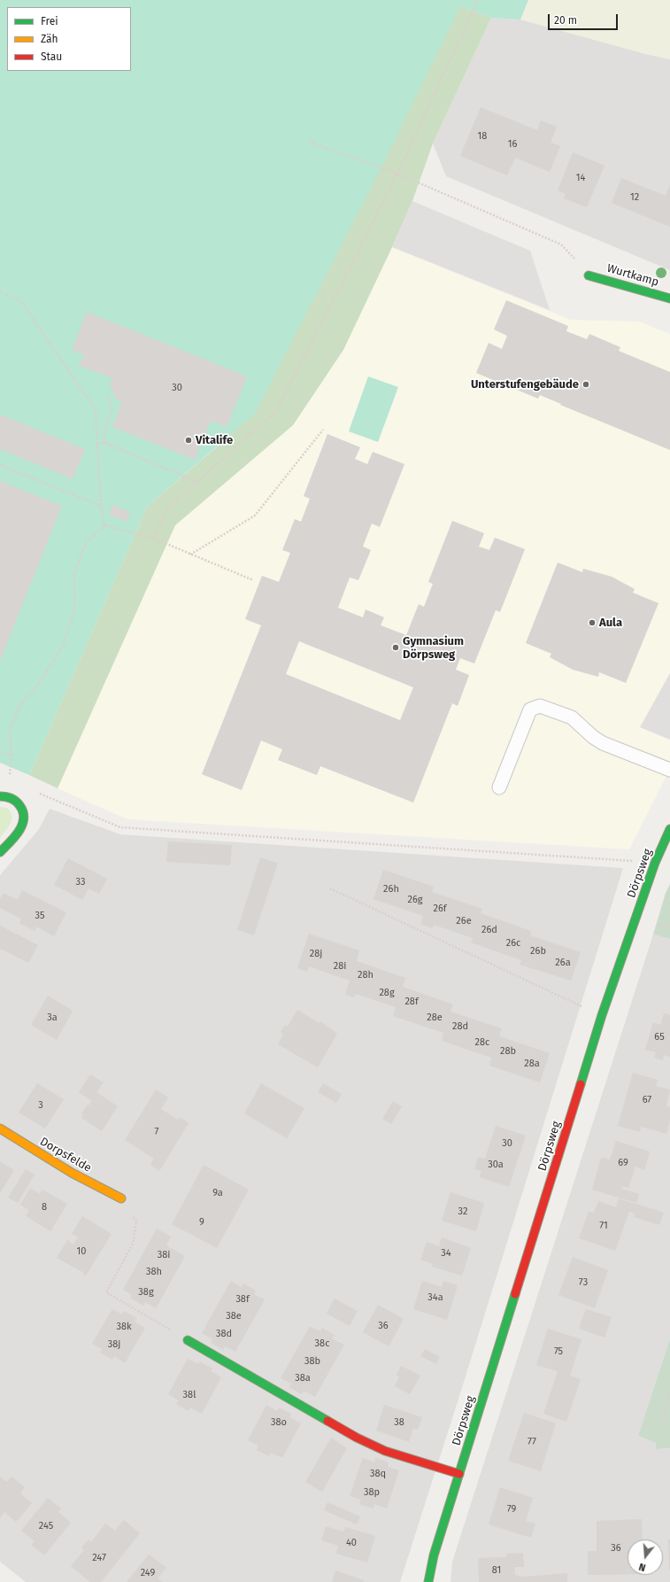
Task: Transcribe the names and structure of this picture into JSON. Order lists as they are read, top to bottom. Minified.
{"streets":{"street":["Wurtkamp","Dörpsweg","Dorpsfelde"]},"places":["Unterstufengebäude","Vitalife","Aula","Gymnasium Dörpsweg"],"house_numbers":["18","16","14","12","30","33","26h","26g","26f","35","26e","26d","26c","26b","28j","26a","28i","28h","28g","28f","3a","28e","28d","65","28c","28b","28a","67","3","7","30","69","30a","9a","8","32","9","71","10","34","38i","38h","73","38g","34a","38f","38e","36","38k","38d","38c","38j","75","38b","38a","38l","38o","38","77","38q","38p","79","245","40","36","247","81","249"],"legend":["Frei","Zäh","Stau"],"scale_bar":"20 m","north":"bottom"}
